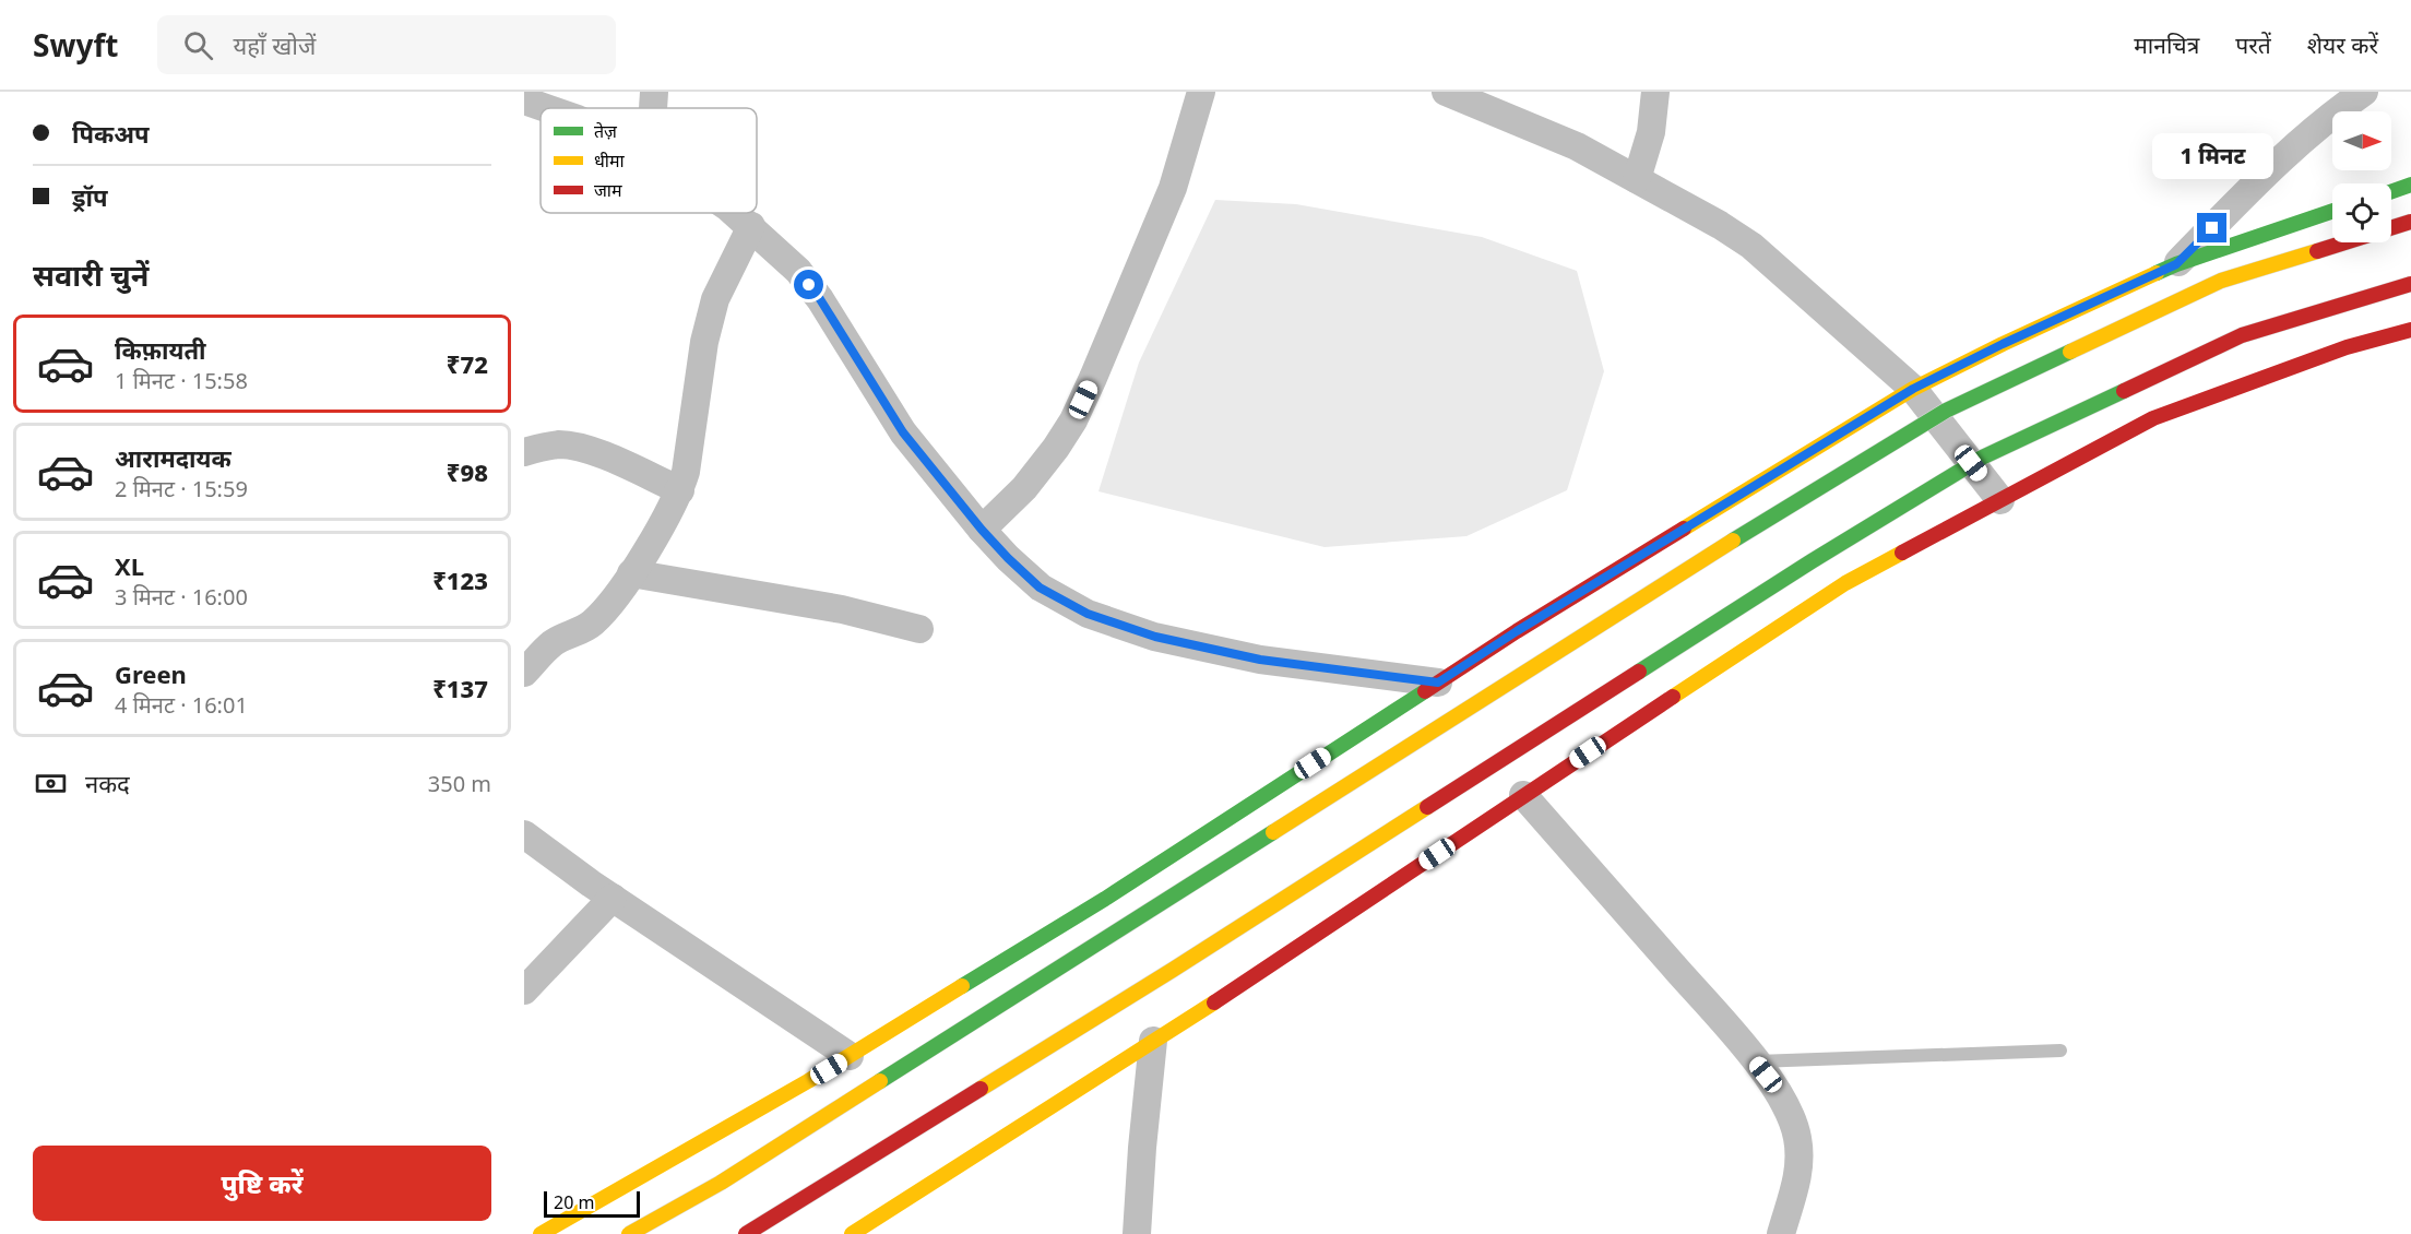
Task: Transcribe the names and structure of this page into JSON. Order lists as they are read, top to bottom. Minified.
{"legend":["तेज़","धीमा","जाम"],"scale_bar":"20 m","north":"right","page":{"header":"Swyft","search":"यहाँ खोजें","nav":["मानचित्र","परतें","शेयर करें"],"banner":["पिकअप","ड्रॉप"],"bubble":"1 मिनट","heading":"सवारी चुनें","list":[{"name":"किफ़ायती","note":"1 मिनट · 15:58","value":"₹72"},{"name":"आरामदायक","note":"2 मिनट · 15:59","value":"₹98"},{"name":"XL","note":"3 मिनट · 16:00","value":"₹123"},{"name":"Green","note":"4 मिनट · 16:01","value":"₹137"}],"pay":["नकद","350 m"],"buttons":"पुष्टि करें","scale":"20 m"}}
